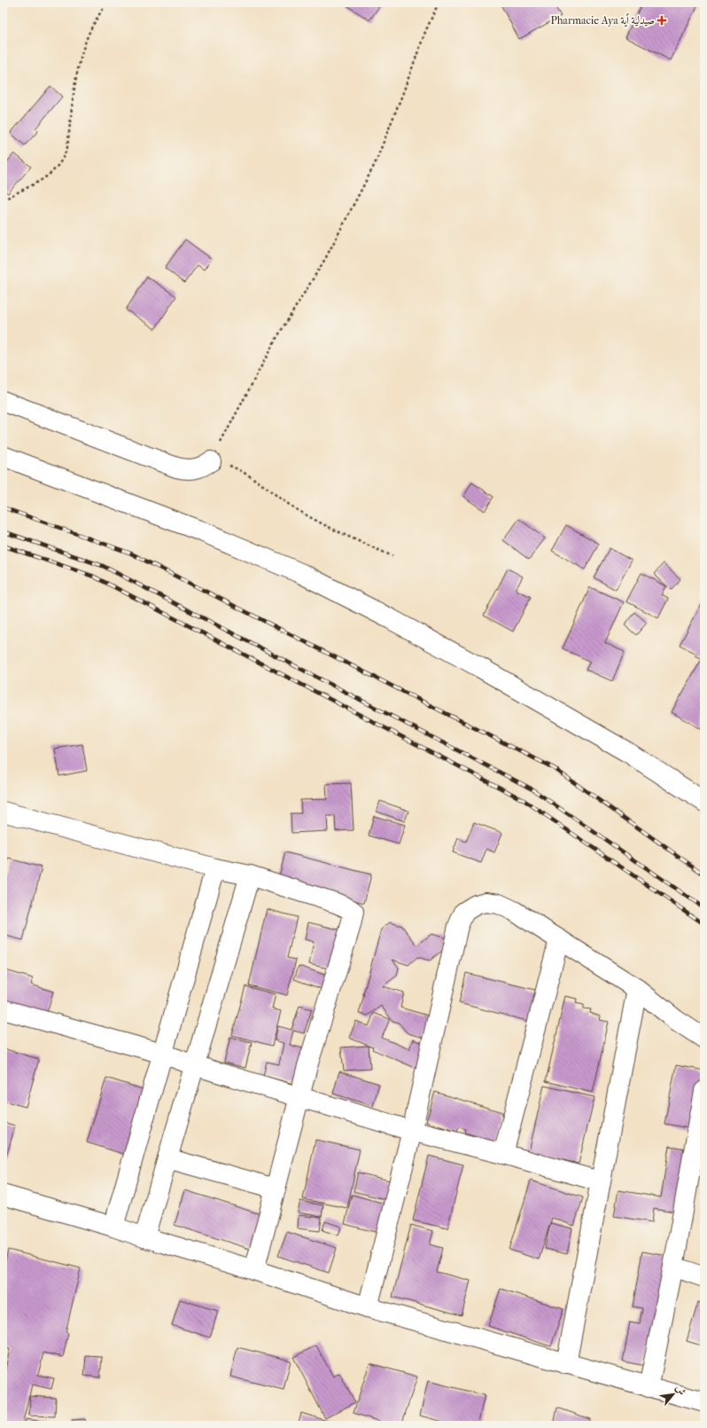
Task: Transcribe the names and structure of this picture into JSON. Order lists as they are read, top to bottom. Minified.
{"places":{"health":["Pharmacie Aya صيدلية اًية"]},"north":"top right"}
